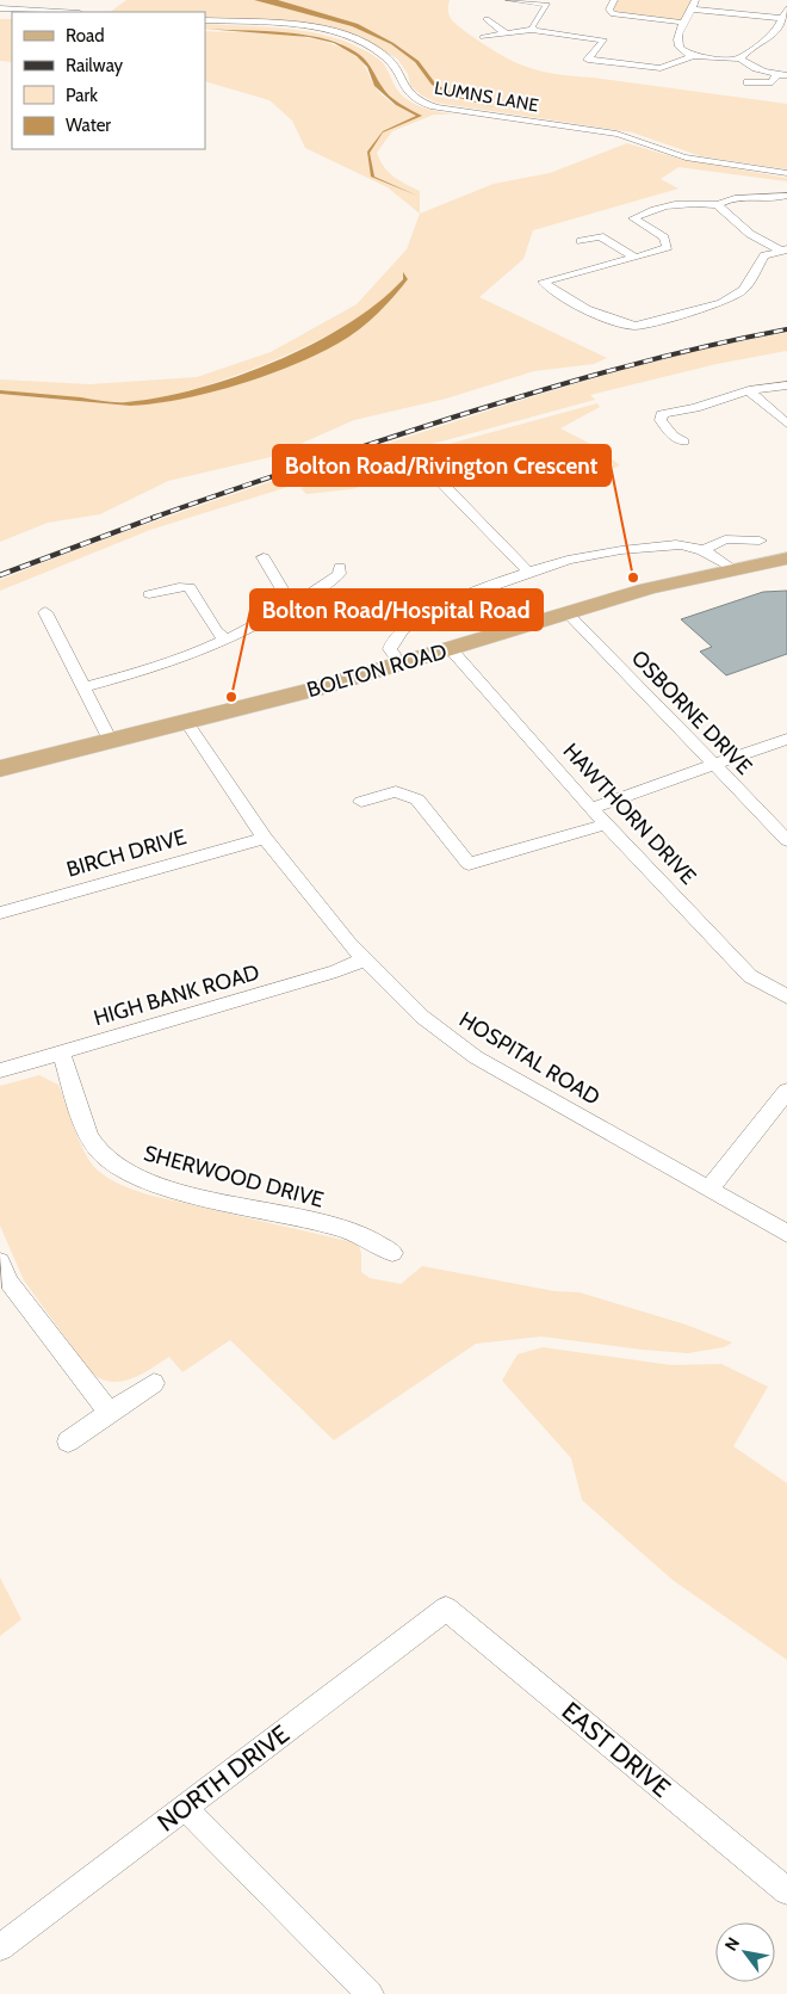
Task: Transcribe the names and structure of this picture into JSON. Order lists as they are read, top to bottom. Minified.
{"streets":{"main road":["BOLTON ROAD"],"street":["LUMNS LANE","OSBORNE DRIVE","HAWTHORN DRIVE","BIRCH DRIVE","HIGH BANK ROAD","HOSPITAL ROAD","SHERWOOD DRIVE","EAST DRIVE","NORTH DRIVE"]},"crossings":[["BOLTON ROAD","OSBORNE DRIVE"],["BOLTON ROAD","HAWTHORN DRIVE"],["BOLTON ROAD","HOSPITAL ROAD"],["BIRCH DRIVE","HOSPITAL ROAD"],["HIGH BANK ROAD","HOSPITAL ROAD"],["HIGH BANK ROAD","SHERWOOD DRIVE"],["EAST DRIVE","NORTH DRIVE"]],"places":["Bolton Road/Rivington Crescent","Bolton Road/Hospital Road"],"legend":["Road","Railway","Park","Water"],"north":"top left"}
